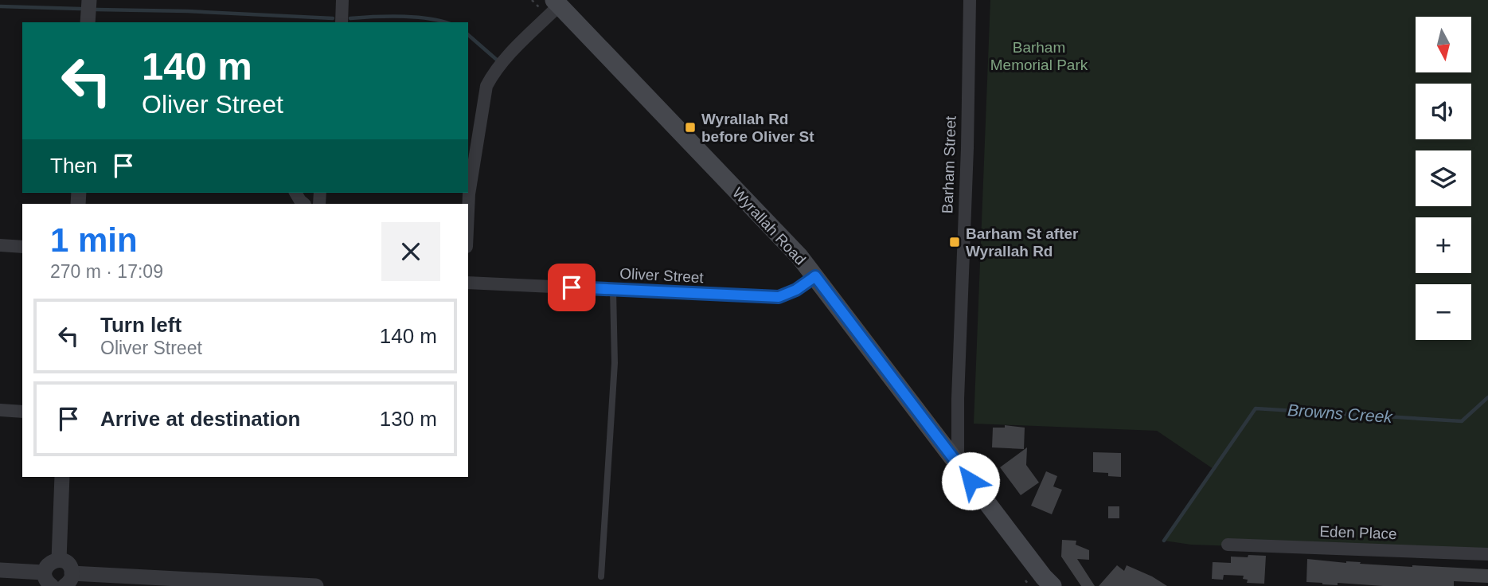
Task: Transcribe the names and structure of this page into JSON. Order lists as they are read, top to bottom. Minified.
{"streets":{"main road":["Wyrallah Road"],"street":["Barham Street","Oliver Street","Eden Place"]},"crossings":[["Barham Street","Wyrallah Road"],["Wyrallah Road","Oliver Street"]],"water":["Browns Creek"],"parks":["Barham Memorial Park"],"places":{"transit":["Wyrallah Rd before Oliver St","Barham St after Wyrallah Rd"]},"north":"bottom","page":{"map_buttons":["+","−"],"turn":["140 m","Oliver Street"],"then":"Then","heading":["1 min","270 m · 17:09"],"list":[{"name":"Turn left","note":"Oliver Street","value":"140 m"},{"name":"Arrive at destination","value":"130 m"}]}}
